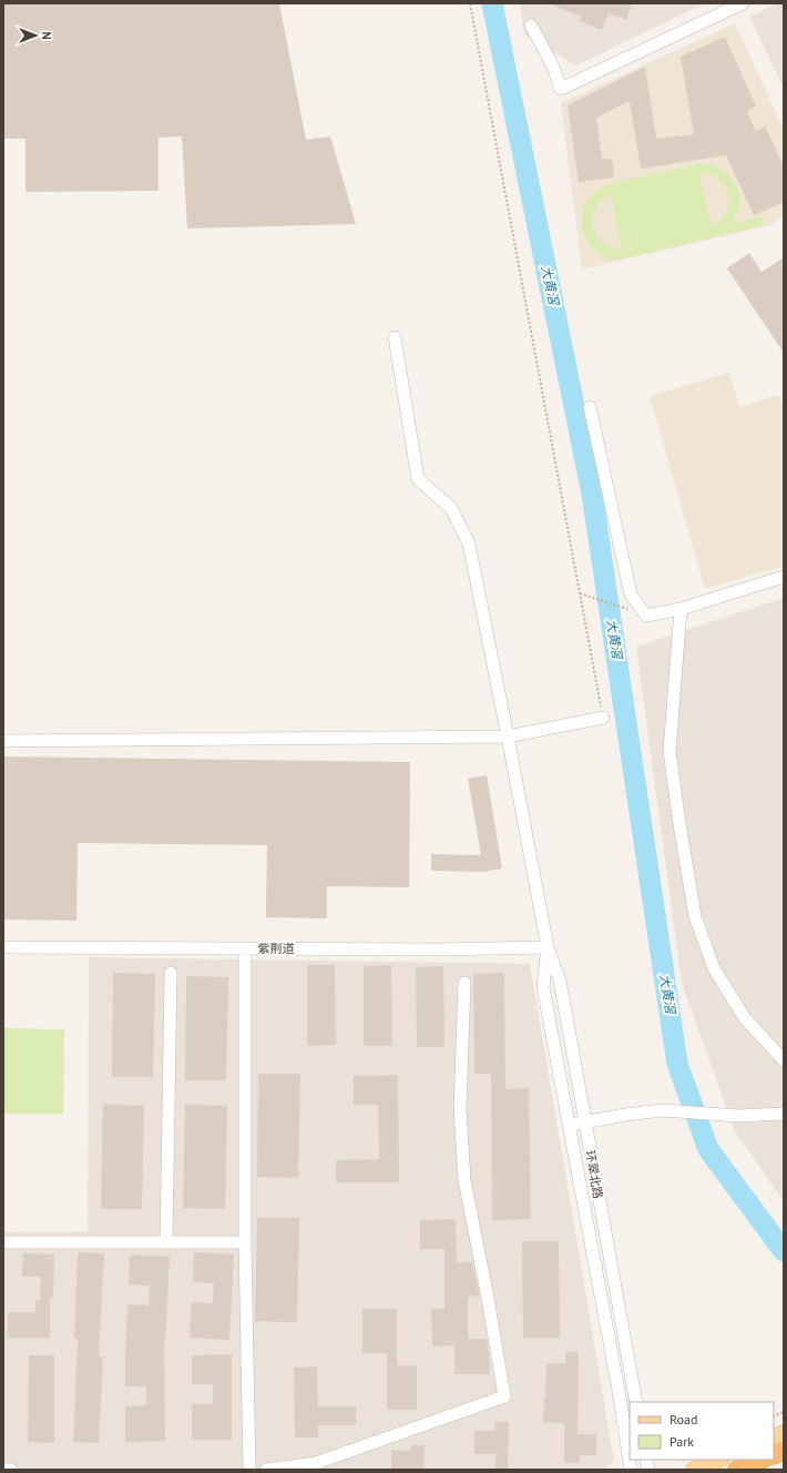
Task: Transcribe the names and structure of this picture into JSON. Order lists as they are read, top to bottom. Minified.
{"streets":{"street":["紫荆道","环翠北路"]},"crossings":[["紫荆道","环翠北路"]],"water":["大黄滘"],"legend":["Road","Park"],"north":"right"}
